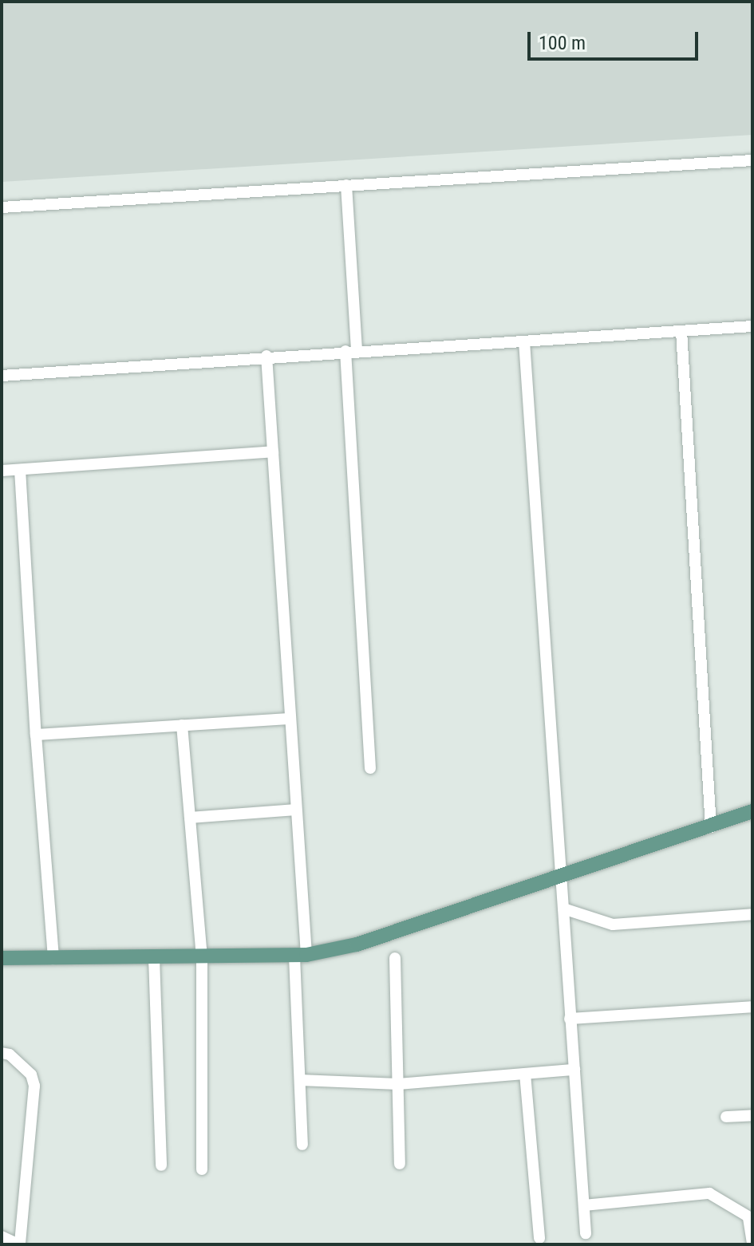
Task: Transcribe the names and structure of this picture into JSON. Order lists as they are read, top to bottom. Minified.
{"scale_bar":"100 m"}
